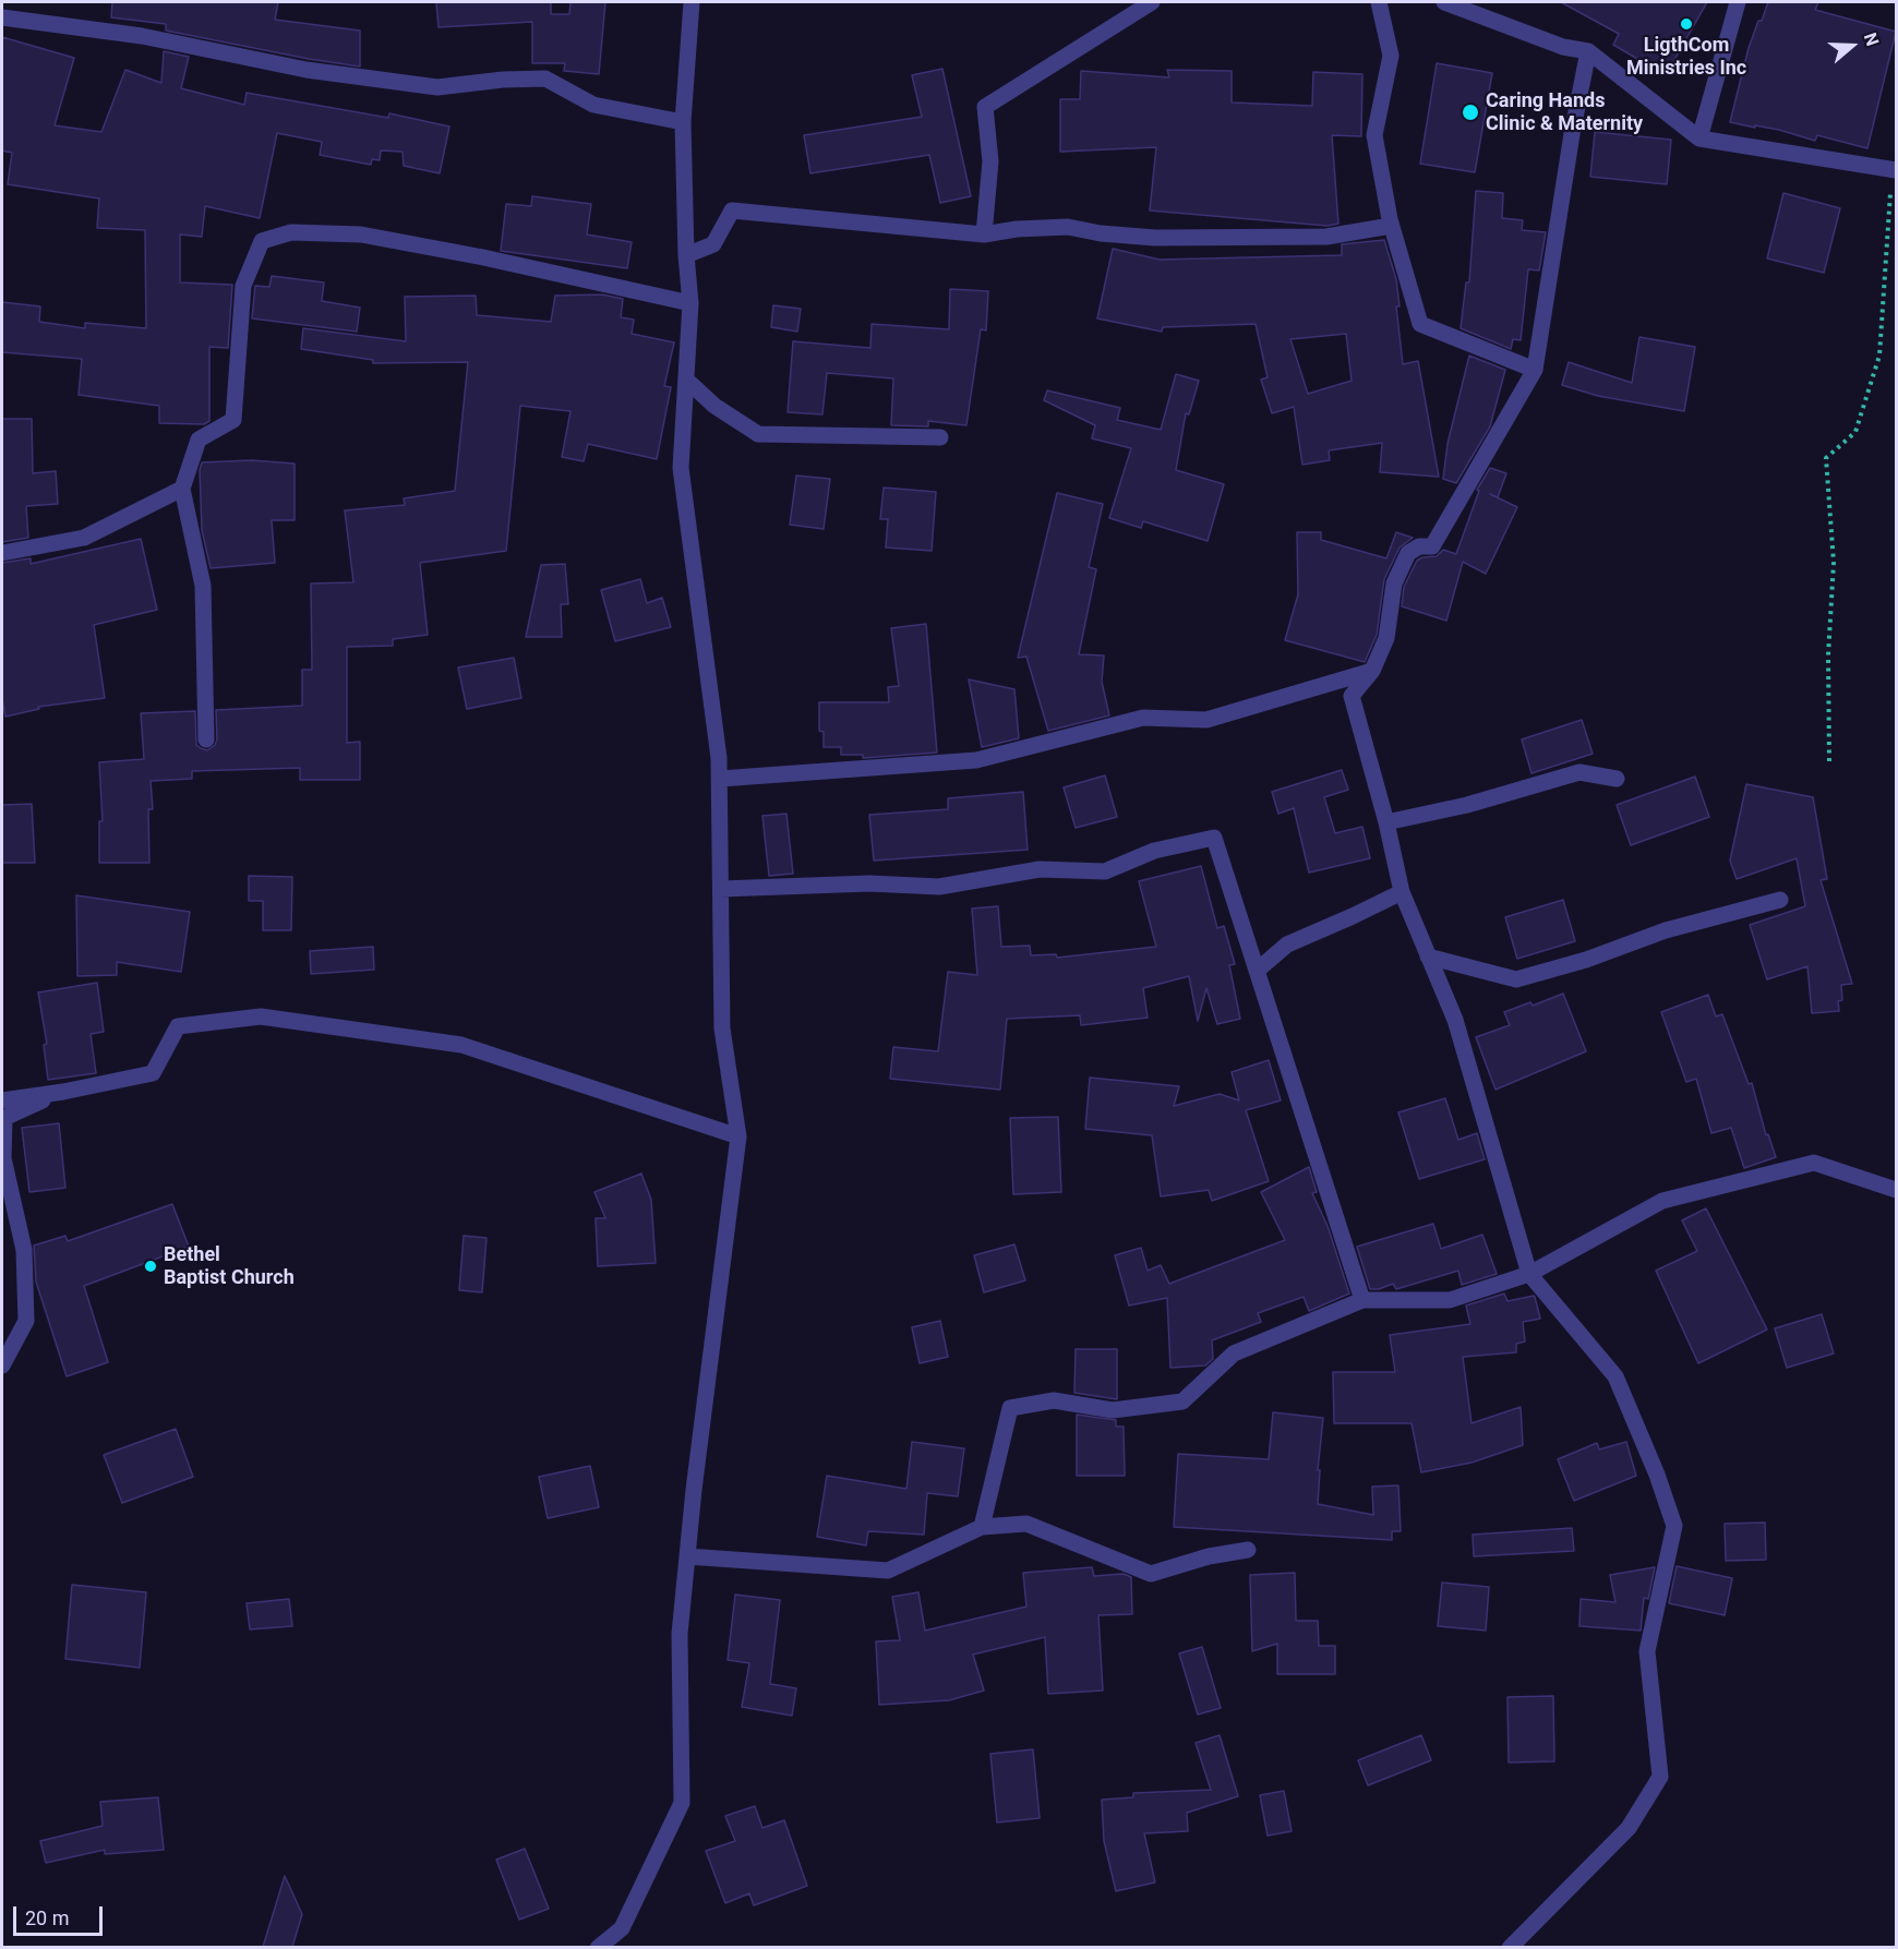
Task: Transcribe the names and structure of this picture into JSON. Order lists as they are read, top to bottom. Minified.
{"places":["LigthCom Ministries Inc","Caring Hands Clinic & Maternity","Bethel Baptist Church"],"scale_bar":"20 m","north":"right"}
